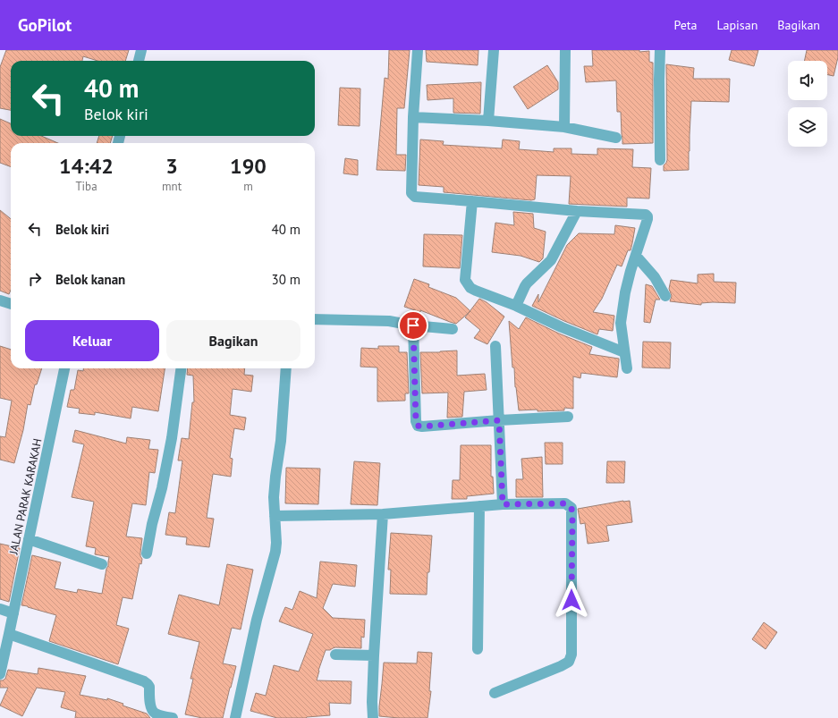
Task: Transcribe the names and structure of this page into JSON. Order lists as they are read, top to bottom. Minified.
{"streets":{"street":["JALAN PARAK KARAKAH"]},"page":{"header":"GoPilot","nav":["Peta","Lapisan","Bagikan"],"turn":["40 m","Belok kiri"],"eta":["14:42","Tiba","3","mnt","190","m"],"list":[{"name":"Belok kiri","value":"40 m"},{"name":"Belok kanan","value":"30 m"}],"buttons":["Keluar","Bagikan"]}}
